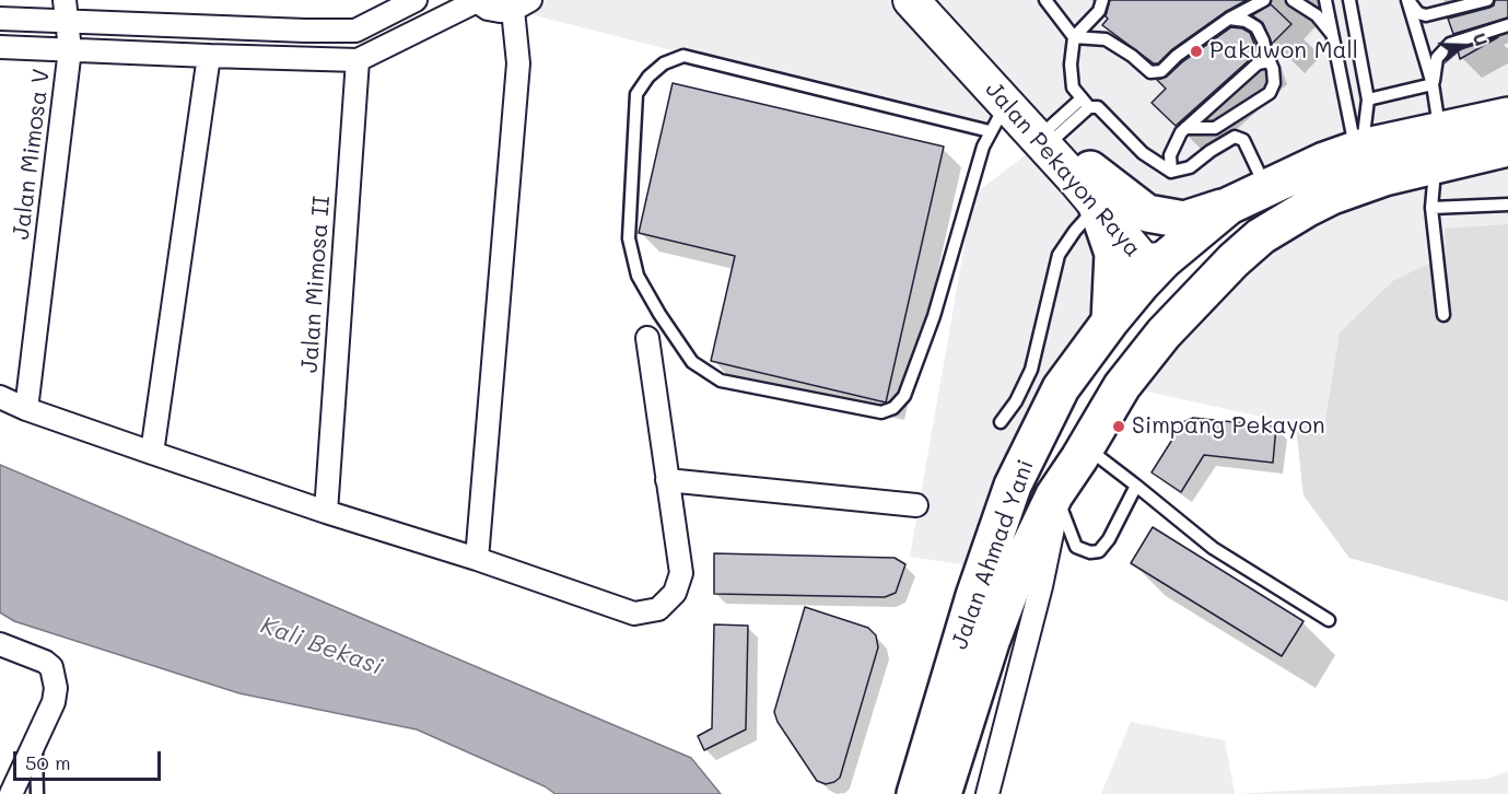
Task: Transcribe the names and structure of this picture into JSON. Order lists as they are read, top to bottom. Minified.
{"streets":{"highway":["Jalan Ahmad Yani"],"main road":["Jalan Pekayon Raya"],"street":["Jalan Mimosa V","Jalan Mimosa II"]},"crossings":[["Jalan Pekayon Raya","Jalan Ahmad Yani"]],"water":["Kali Bekasi"],"places":["Pakuwon Mall","Simpang Pekayon"],"scale_bar":"50 m","north":"right"}
